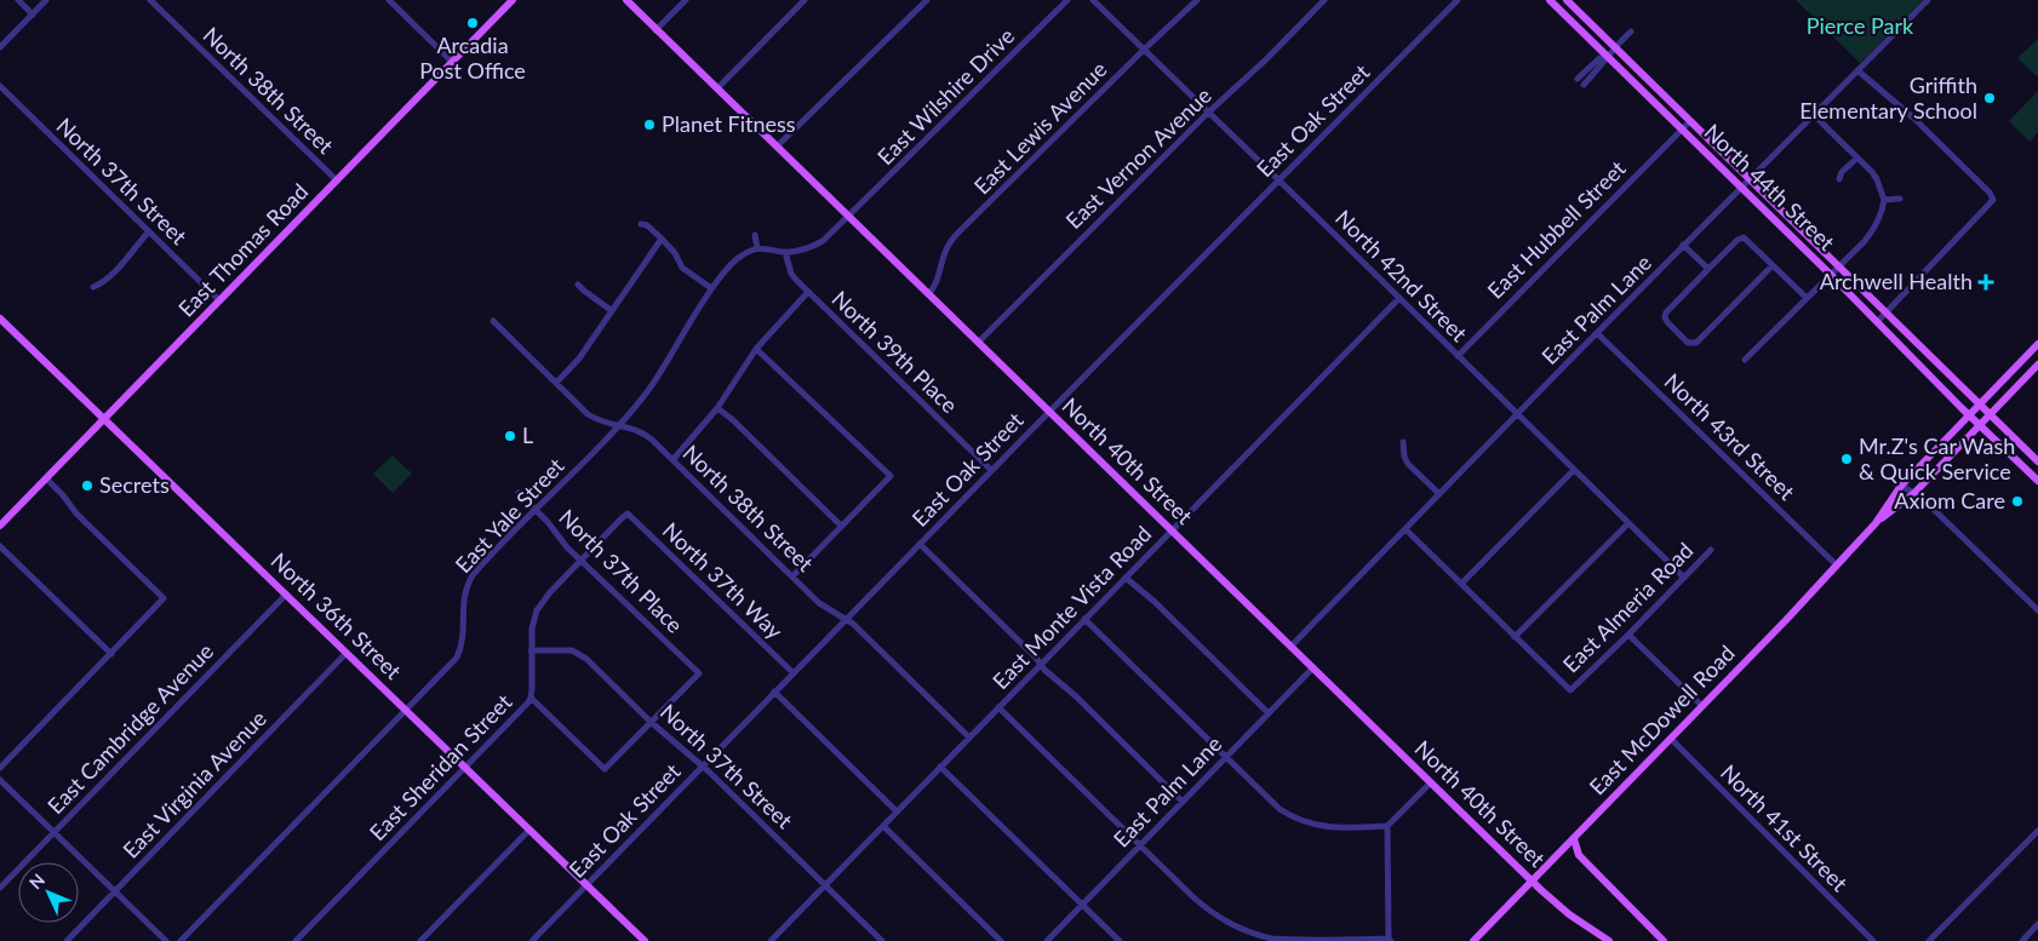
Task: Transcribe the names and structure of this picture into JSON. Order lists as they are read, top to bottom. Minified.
{"streets":{"main road":["North 44th Street","East Thomas Road","North 40th Street","North 36th Street","East McDowell Road"],"street":["North 38th Street","East Wilshire Drive","East Oak Street","East Lewis Avenue","East Vernon Avenue","North 37th Street","East Hubbell Street","North 42nd Street","East Palm Lane","North 39th Place","North 43rd Street","East Yale Street","North 37th Place","North 37th Way","East Monte Vista Road","East Almeria Road","East Cambridge Avenue","East Sheridan Street","East Virginia Avenue","North 41st Street"]},"crossings":[["North 38th Street","East Oak Street"],["North 38th Street","East Thomas Road"],["North 38th Street","East Yale Street"],["North 38th Street","East Monte Vista Road"],["East Wilshire Drive","North 40th Street"],["East Oak Street","North 37th Street"],["East Oak Street","North 42nd Street"],["East Oak Street","North 39th Place"],["East Oak Street","North 40th Street"],["East Oak Street","North 37th Way"],["East Oak Street","North 36th Street"],["East Lewis Avenue","North 42nd Street"],["East Lewis Avenue","North 40th Street"],["East Vernon Avenue","North 42nd Street"],["East Vernon Avenue","North 40th Street"],["North 37th Street","East Thomas Road"],["North 37th Street","North 37th Place"],["North 37th Street","East Monte Vista Road"],["North 37th Street","East Sheridan Street"],["North 44th Street","East Hubbell Street"],["North 44th Street","East Palm Lane"],["North 44th Street","East McDowell Road"],["East Hubbell Street","North 42nd Street"],["East Thomas Road","North 36th Street"],["North 42nd Street","East Palm Lane"],["North 42nd Street","East Monte Vista Road"],["North 42nd Street","East Almeria Road"],["East Palm Lane","North 43rd Street"],["East Palm Lane","North 40th Street"],["North 43rd Street","East McDowell Road"],["North 40th Street","East Monte Vista Road"],["North 40th Street","East McDowell Road"],["East Yale Street","North 37th Place"],["East Yale Street","North 36th Street"],["North 37th Place","East Sheridan Street"],["North 37th Way","East Sheridan Street"],["North 36th Street","East Cambridge Avenue"],["North 36th Street","East Sheridan Street"],["North 36th Street","East Virginia Avenue"],["East McDowell Road","North 41st Street"]],"parks":["Pierce Park"],"places":{"other":["Arcadia Post Office","Griffith Elementary School","Planet Fitness","L","Mr.Z's Car Wash & Quick Service","Secrets","Axiom Care"],"health":["Archwell Health"]},"north":"top left"}
